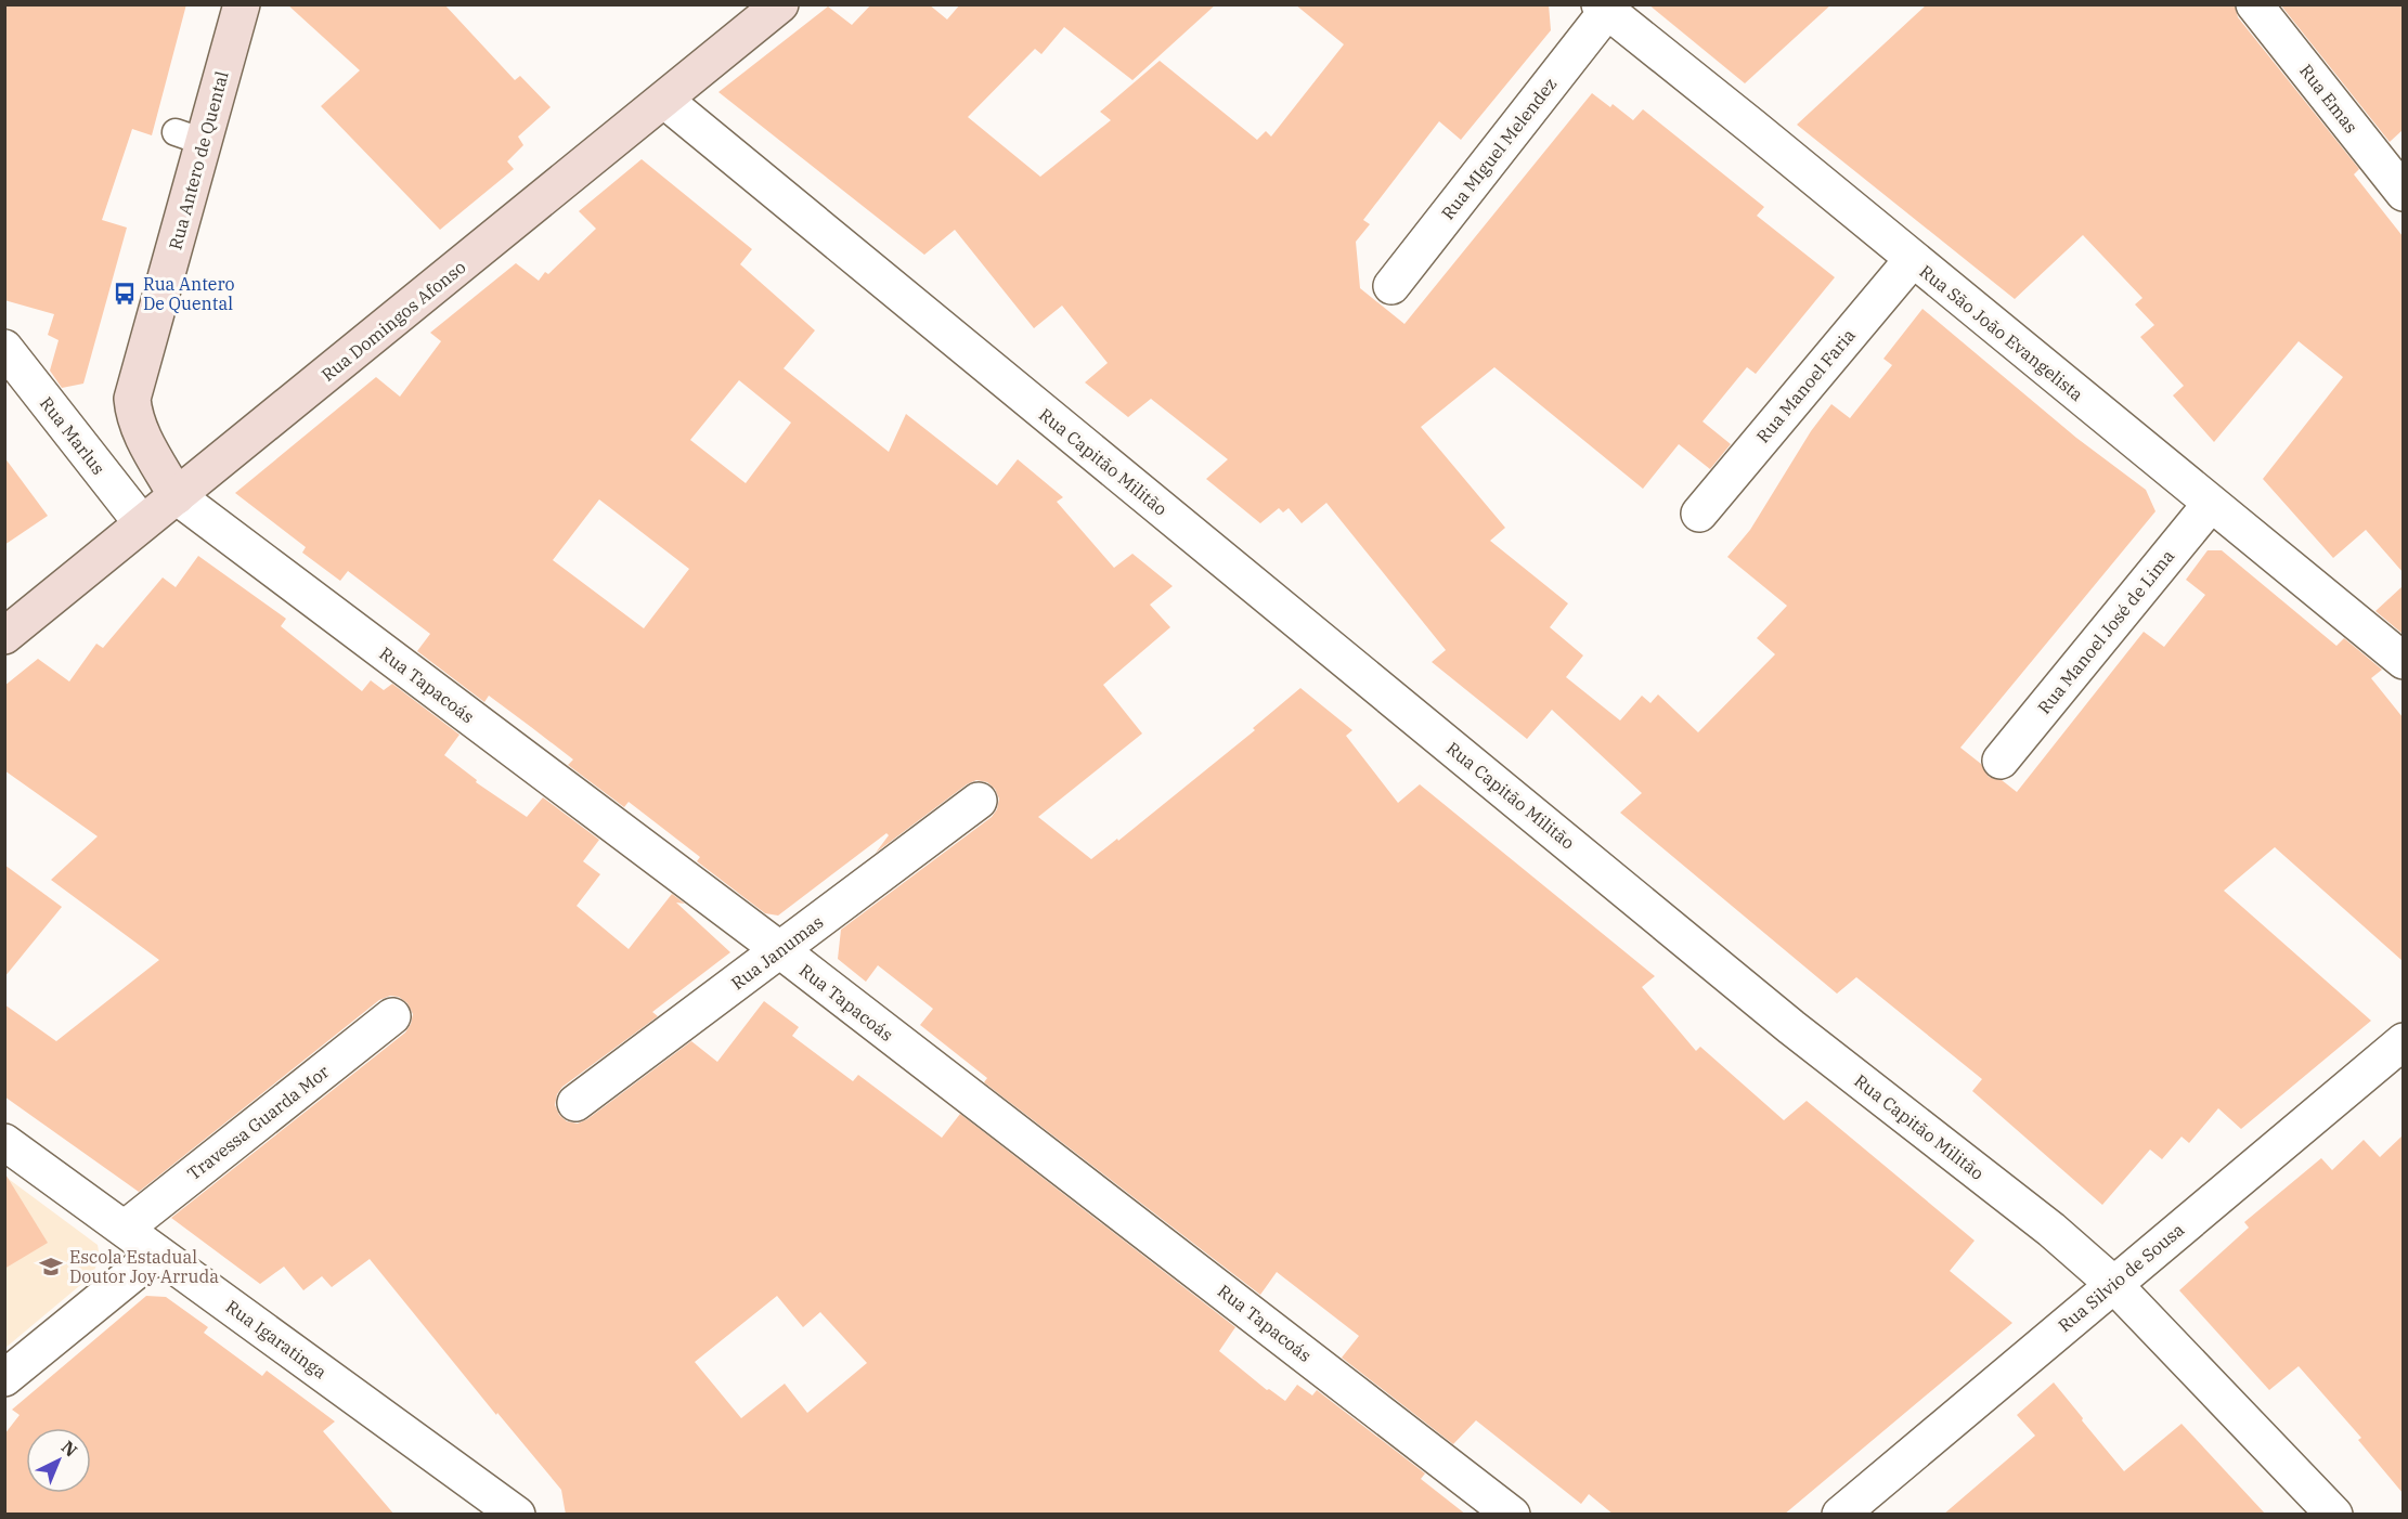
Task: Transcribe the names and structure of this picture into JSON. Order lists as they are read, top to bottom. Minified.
{"streets":{"street":["Rua Emas","Rua MIguel Melendez","Rua Antero de Quental","Rua Domingos Afonso","Rua São João Evangelista","Rua Manoel Faria","Rua Marlus","Rua Capitão Militão","Rua Manoel José de Lima","Rua Tapacoás","Rua Janumas","Travessa Guarda Mor","Rua Silvio de Sousa","Rua Igaratinga"]},"crossings":[["Rua MIguel Melendez","Rua São João Evangelista"],["Rua Antero de Quental","Rua Domingos Afonso"],["Rua Antero de Quental","Rua Tapacoás"],["Rua Domingos Afonso","Rua Marlus"],["Rua Domingos Afonso","Rua Capitão Militão"],["Rua Domingos Afonso","Rua Tapacoás"],["Rua São João Evangelista","Rua Manoel Faria"],["Rua São João Evangelista","Rua Manoel José de Lima"],["Rua Capitão Militão","Rua Silvio de Sousa"],["Rua Tapacoás","Rua Janumas"],["Travessa Guarda Mor","Rua Igaratinga"]],"places":{"bus stop":["Rua Antero De Quental"],"school or university":["Escola Estadual Doutor Joy Arruda"]},"north":"top right"}
